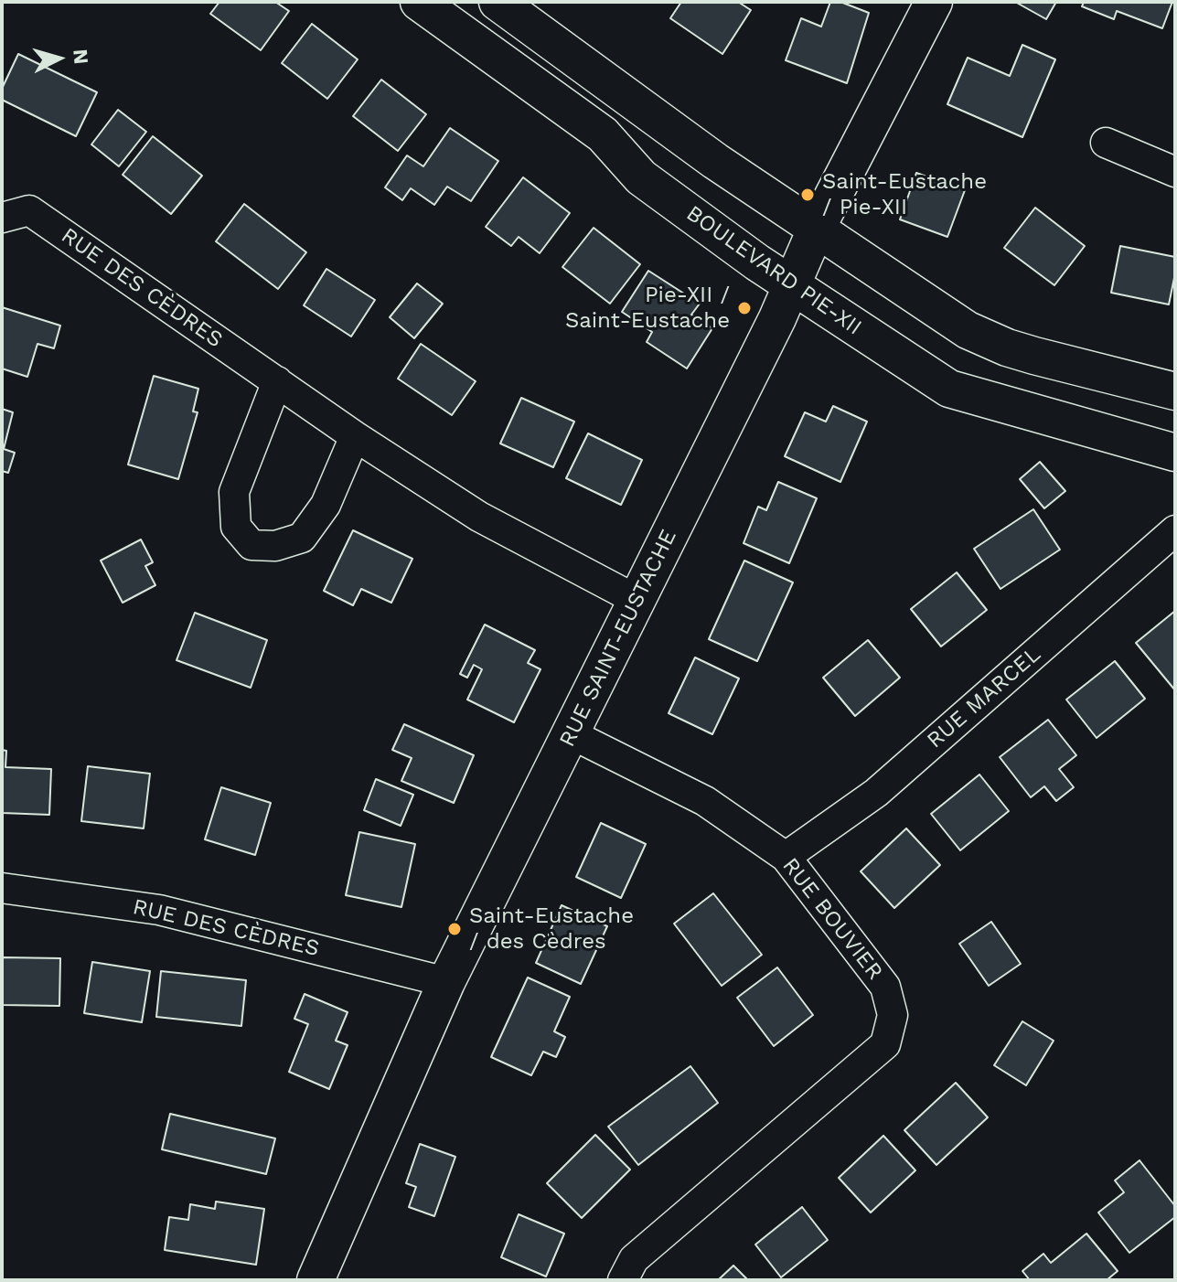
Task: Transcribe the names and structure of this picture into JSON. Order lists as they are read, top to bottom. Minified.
{"streets":{"street":["BOULEVARD PIE-XII","RUE DES CÈDRES","RUE SAINT-EUSTACHE","RUE MARCEL","RUE BOUVIER"]},"crossings":[["BOULEVARD PIE-XII","RUE SAINT-EUSTACHE"],["RUE DES CÈDRES","RUE SAINT-EUSTACHE"],["RUE SAINT-EUSTACHE","RUE BOUVIER"],["RUE MARCEL","RUE BOUVIER"]],"places":["Saint-Eustache / Pie-XII","Pie-XII / Saint-Eustache","Saint-Eustache / des Cèdres"],"north":"right"}
